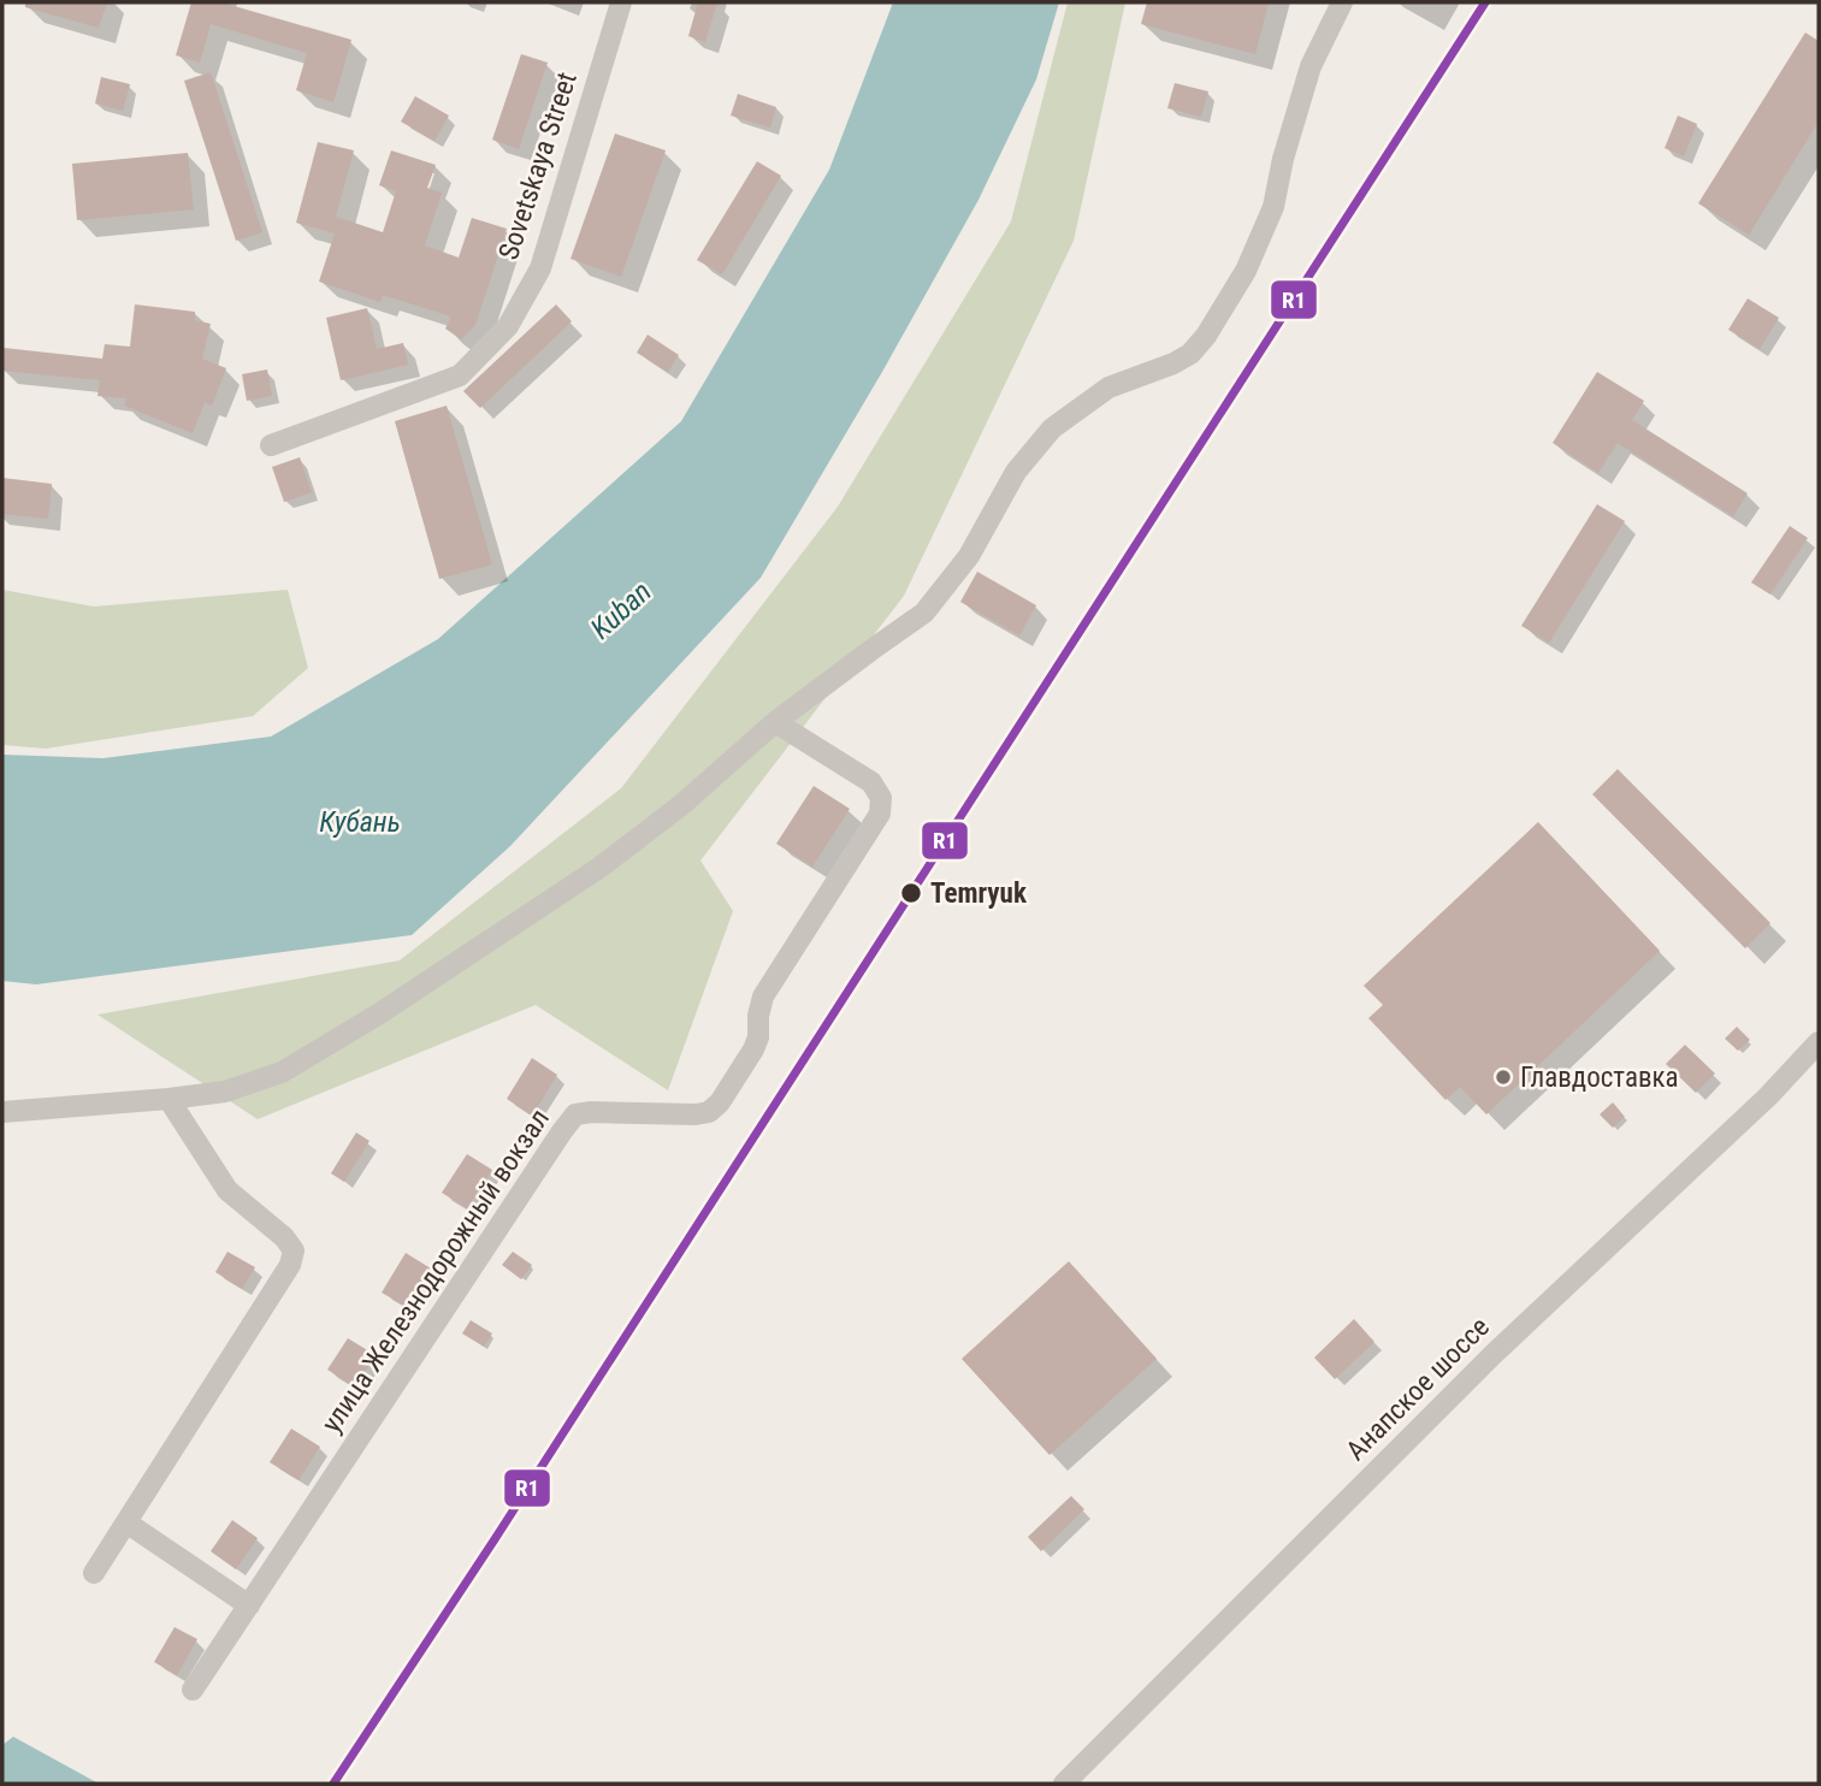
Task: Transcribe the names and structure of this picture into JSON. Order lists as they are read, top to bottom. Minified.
{"streets":{"street":["Sovetskaya Street","улица Железнодорожный вокзал","Анапское шоссе"]},"water":["Kuban","Кубань"],"places":["Temryuk","Главдоставка"],"lines":["transit line R1"]}
